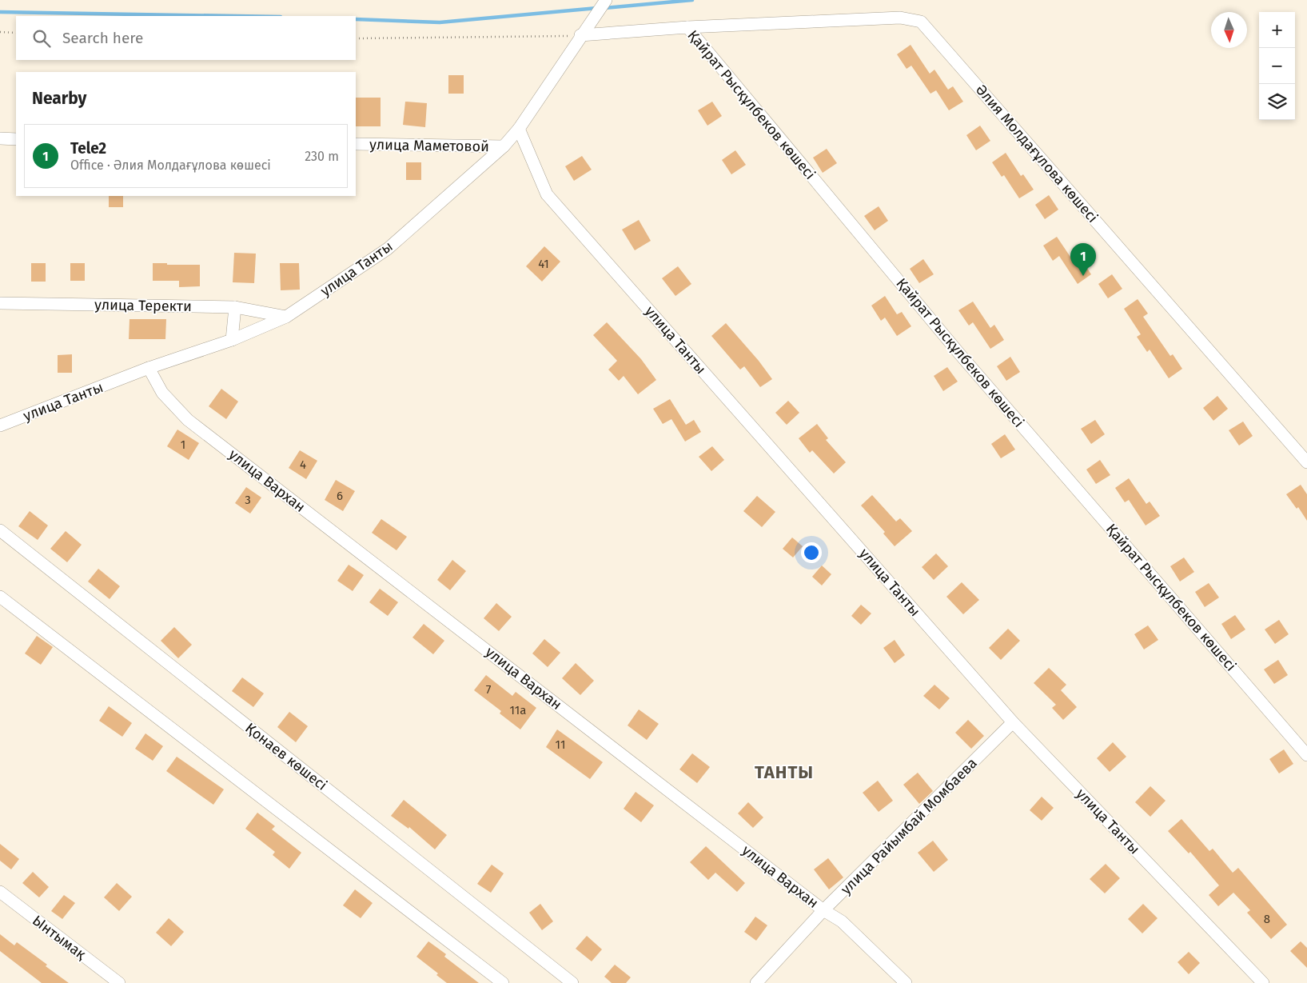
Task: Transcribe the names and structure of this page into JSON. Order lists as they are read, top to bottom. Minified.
{"streets":{"street":["Қайрат Рысқұлбеков көшесі","улица Маметовой","Әлия Молдағұлова көшесі","улица Танты","улица Теректи","улица Вархан","Қонаев көшесі","улица Райымбай Момбаева","Ынтымақ"]},"crossings":[["Қайрат Рысқұлбеков көшесі","Әлия Молдағұлова көшесі"],["улица Маметовой","улица Танты"],["улица Танты","улица Теректи"],["улица Танты","улица Вархан"],["улица Танты","улица Райымбай Момбаева"],["улица Вархан","улица Райымбай Момбаева"]],"districts":["ТАНТЫ"],"house_numbers":["41","1","4","6","3","7","11а","11","8"],"north":"bottom","page":{"map_buttons":["+","−"],"search":"Search here","heading":"Nearby","list":[{"mark":"1","name":"Tele2","note":"Office · Әлия Молдағұлова көшесі","value":"230 m"}],"pins":"1"}}
